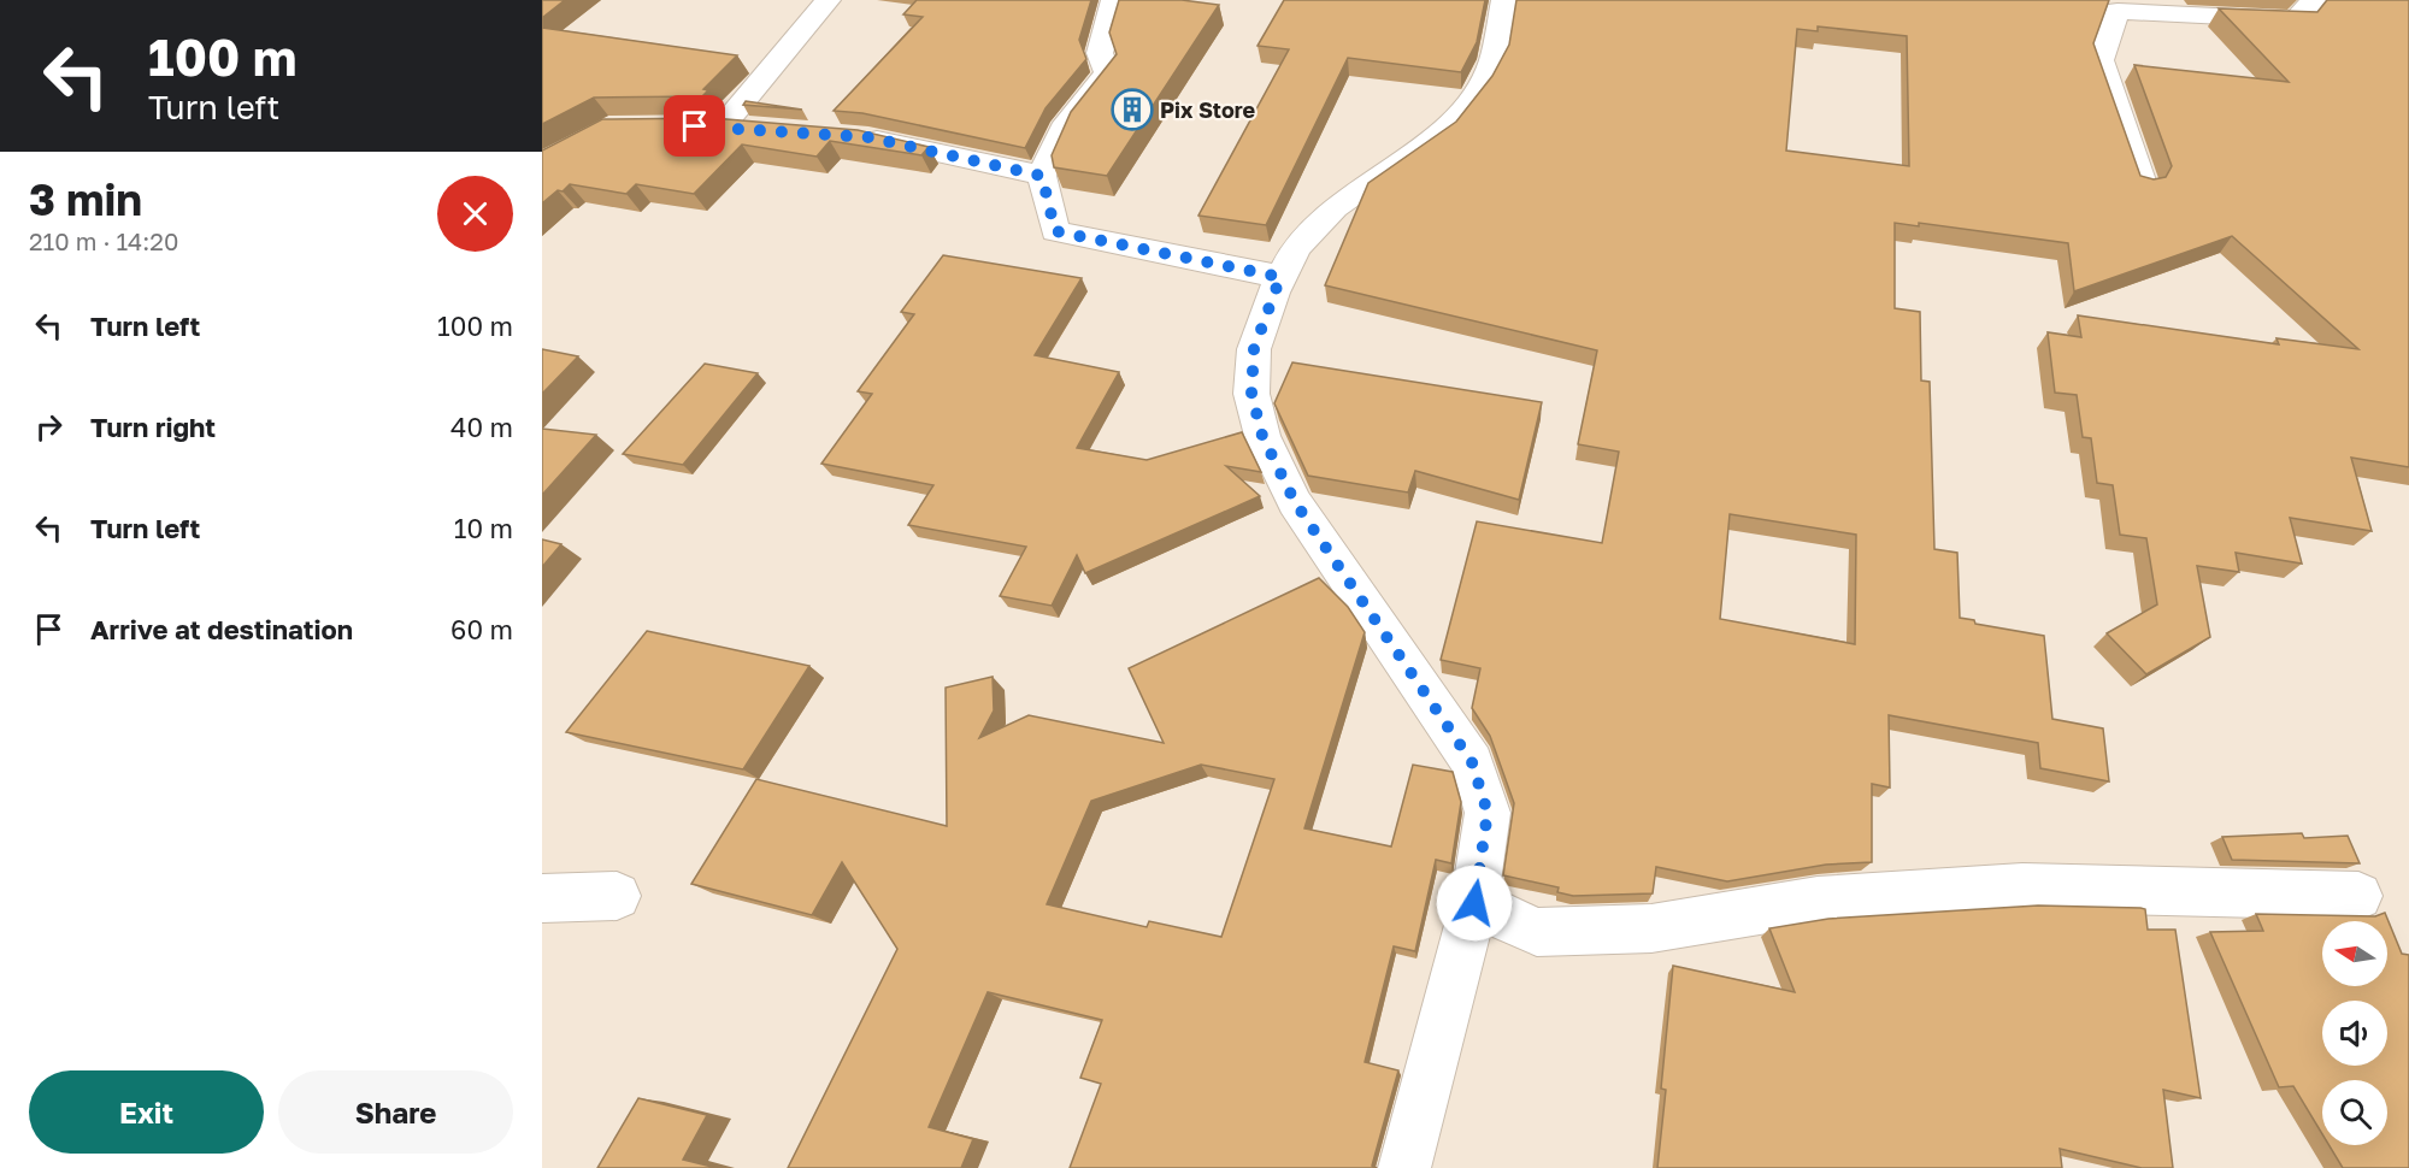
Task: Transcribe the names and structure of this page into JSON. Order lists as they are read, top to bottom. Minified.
{"places":{"building":["Pix Store"]},"north":"left","page":{"turn":["100 m","Turn left"],"heading":["3 min","210 m · 14:20"],"list":[{"name":"Turn left","value":"100 m"},{"name":"Turn right","value":"40 m"},{"name":"Turn left","value":"10 m"},{"name":"Arrive at destination","value":"60 m"}],"buttons":["Exit","Share"]}}
